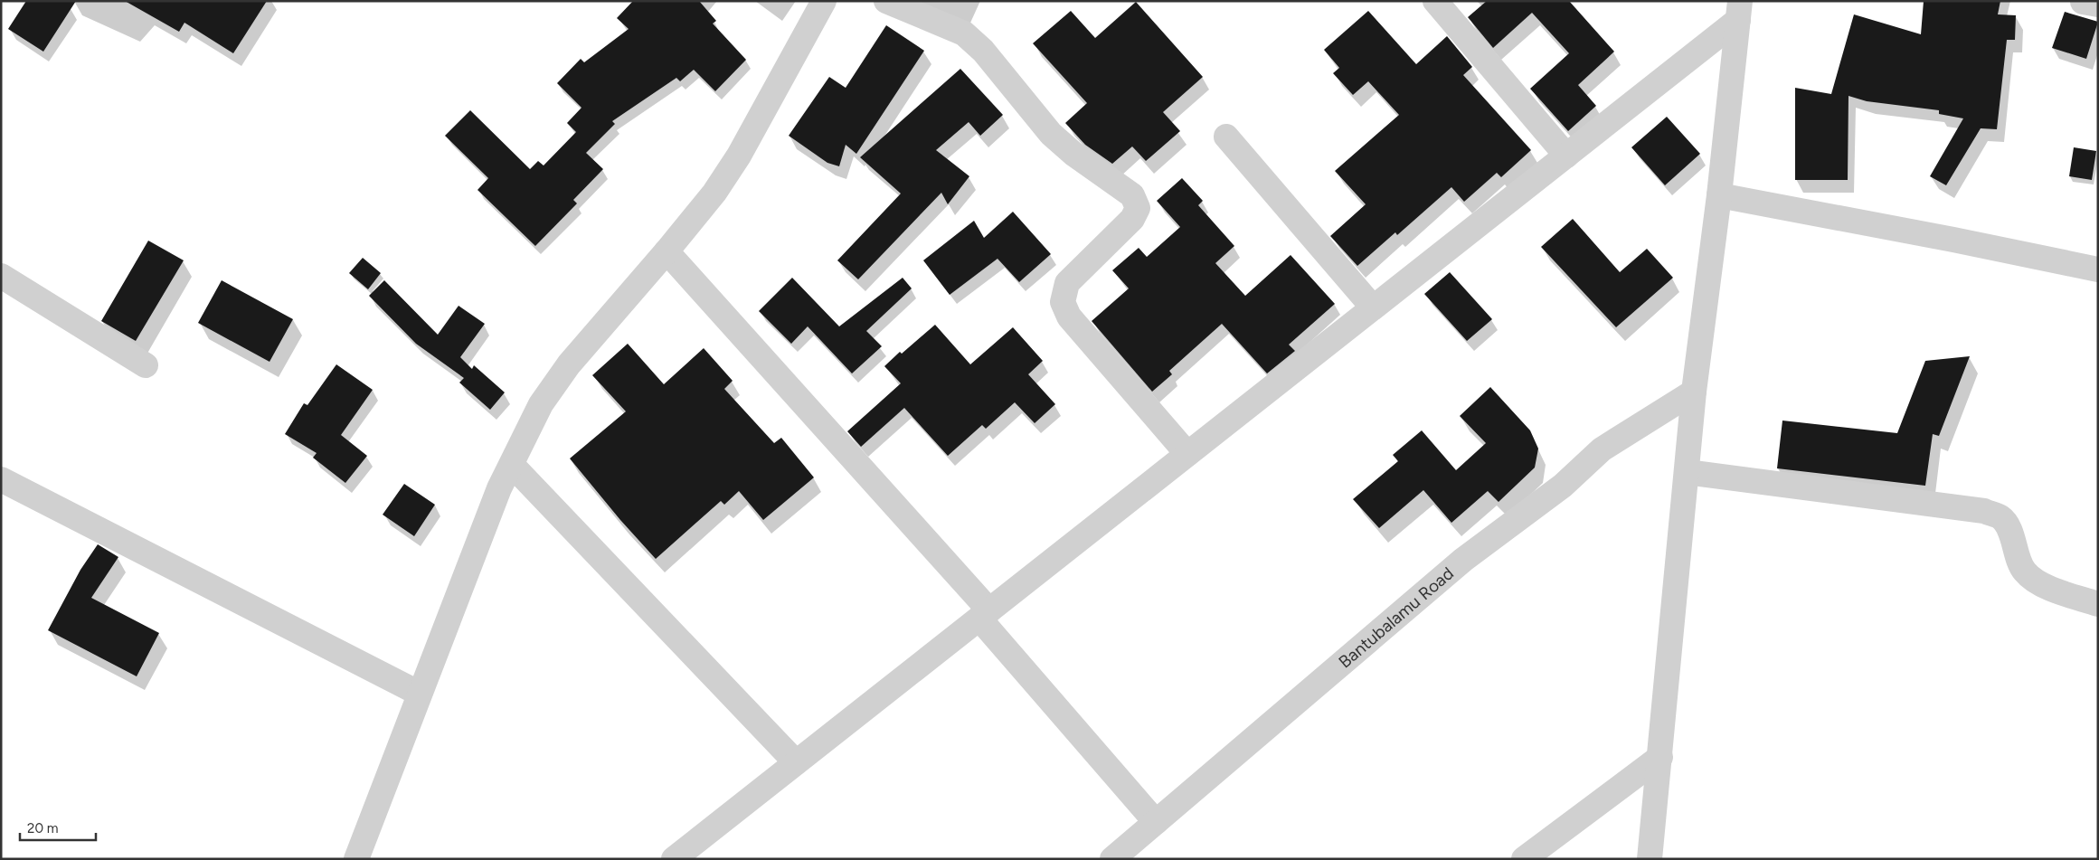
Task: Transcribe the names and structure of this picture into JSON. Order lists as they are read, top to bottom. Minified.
{"streets":{"street":["Bantubalamu Road"]},"scale_bar":"20 m"}
